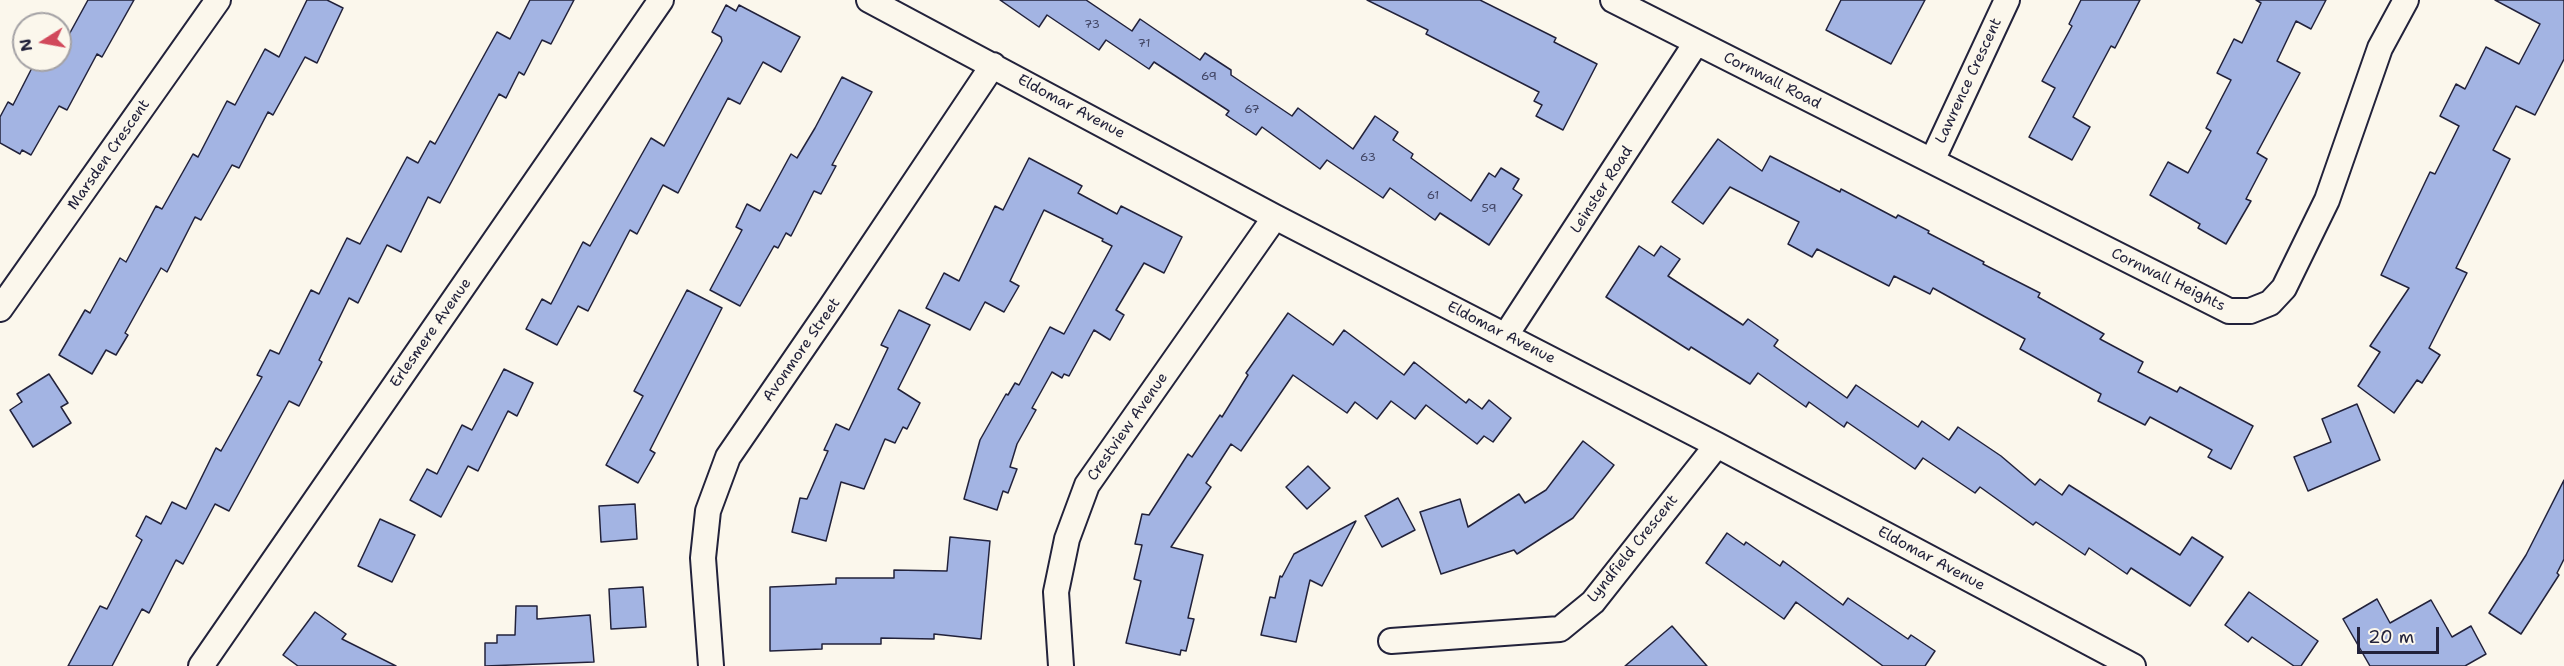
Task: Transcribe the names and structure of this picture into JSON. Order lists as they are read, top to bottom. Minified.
{"streets":{"street":["Cornwall Road","Lawrence Crescent","Eldomar Avenue","Marsden Crescent","Leinster Road","Cornwall Heights","Erlesmere Avenue","Avonmore Street","Crestview Avenue","Lyndfield Crescent"]},"crossings":[["Cornwall Road","Lawrence Crescent"],["Cornwall Road","Leinster Road"],["Cornwall Road","Cornwall Heights"],["Lawrence Crescent","Cornwall Heights"],["Eldomar Avenue","Leinster Road"],["Eldomar Avenue","Avonmore Street"],["Eldomar Avenue","Crestview Avenue"],["Eldomar Avenue","Lyndfield Crescent"]],"house_numbers":["73","71","69","67","63","61","59"],"scale_bar":"20 m","north":"left"}
